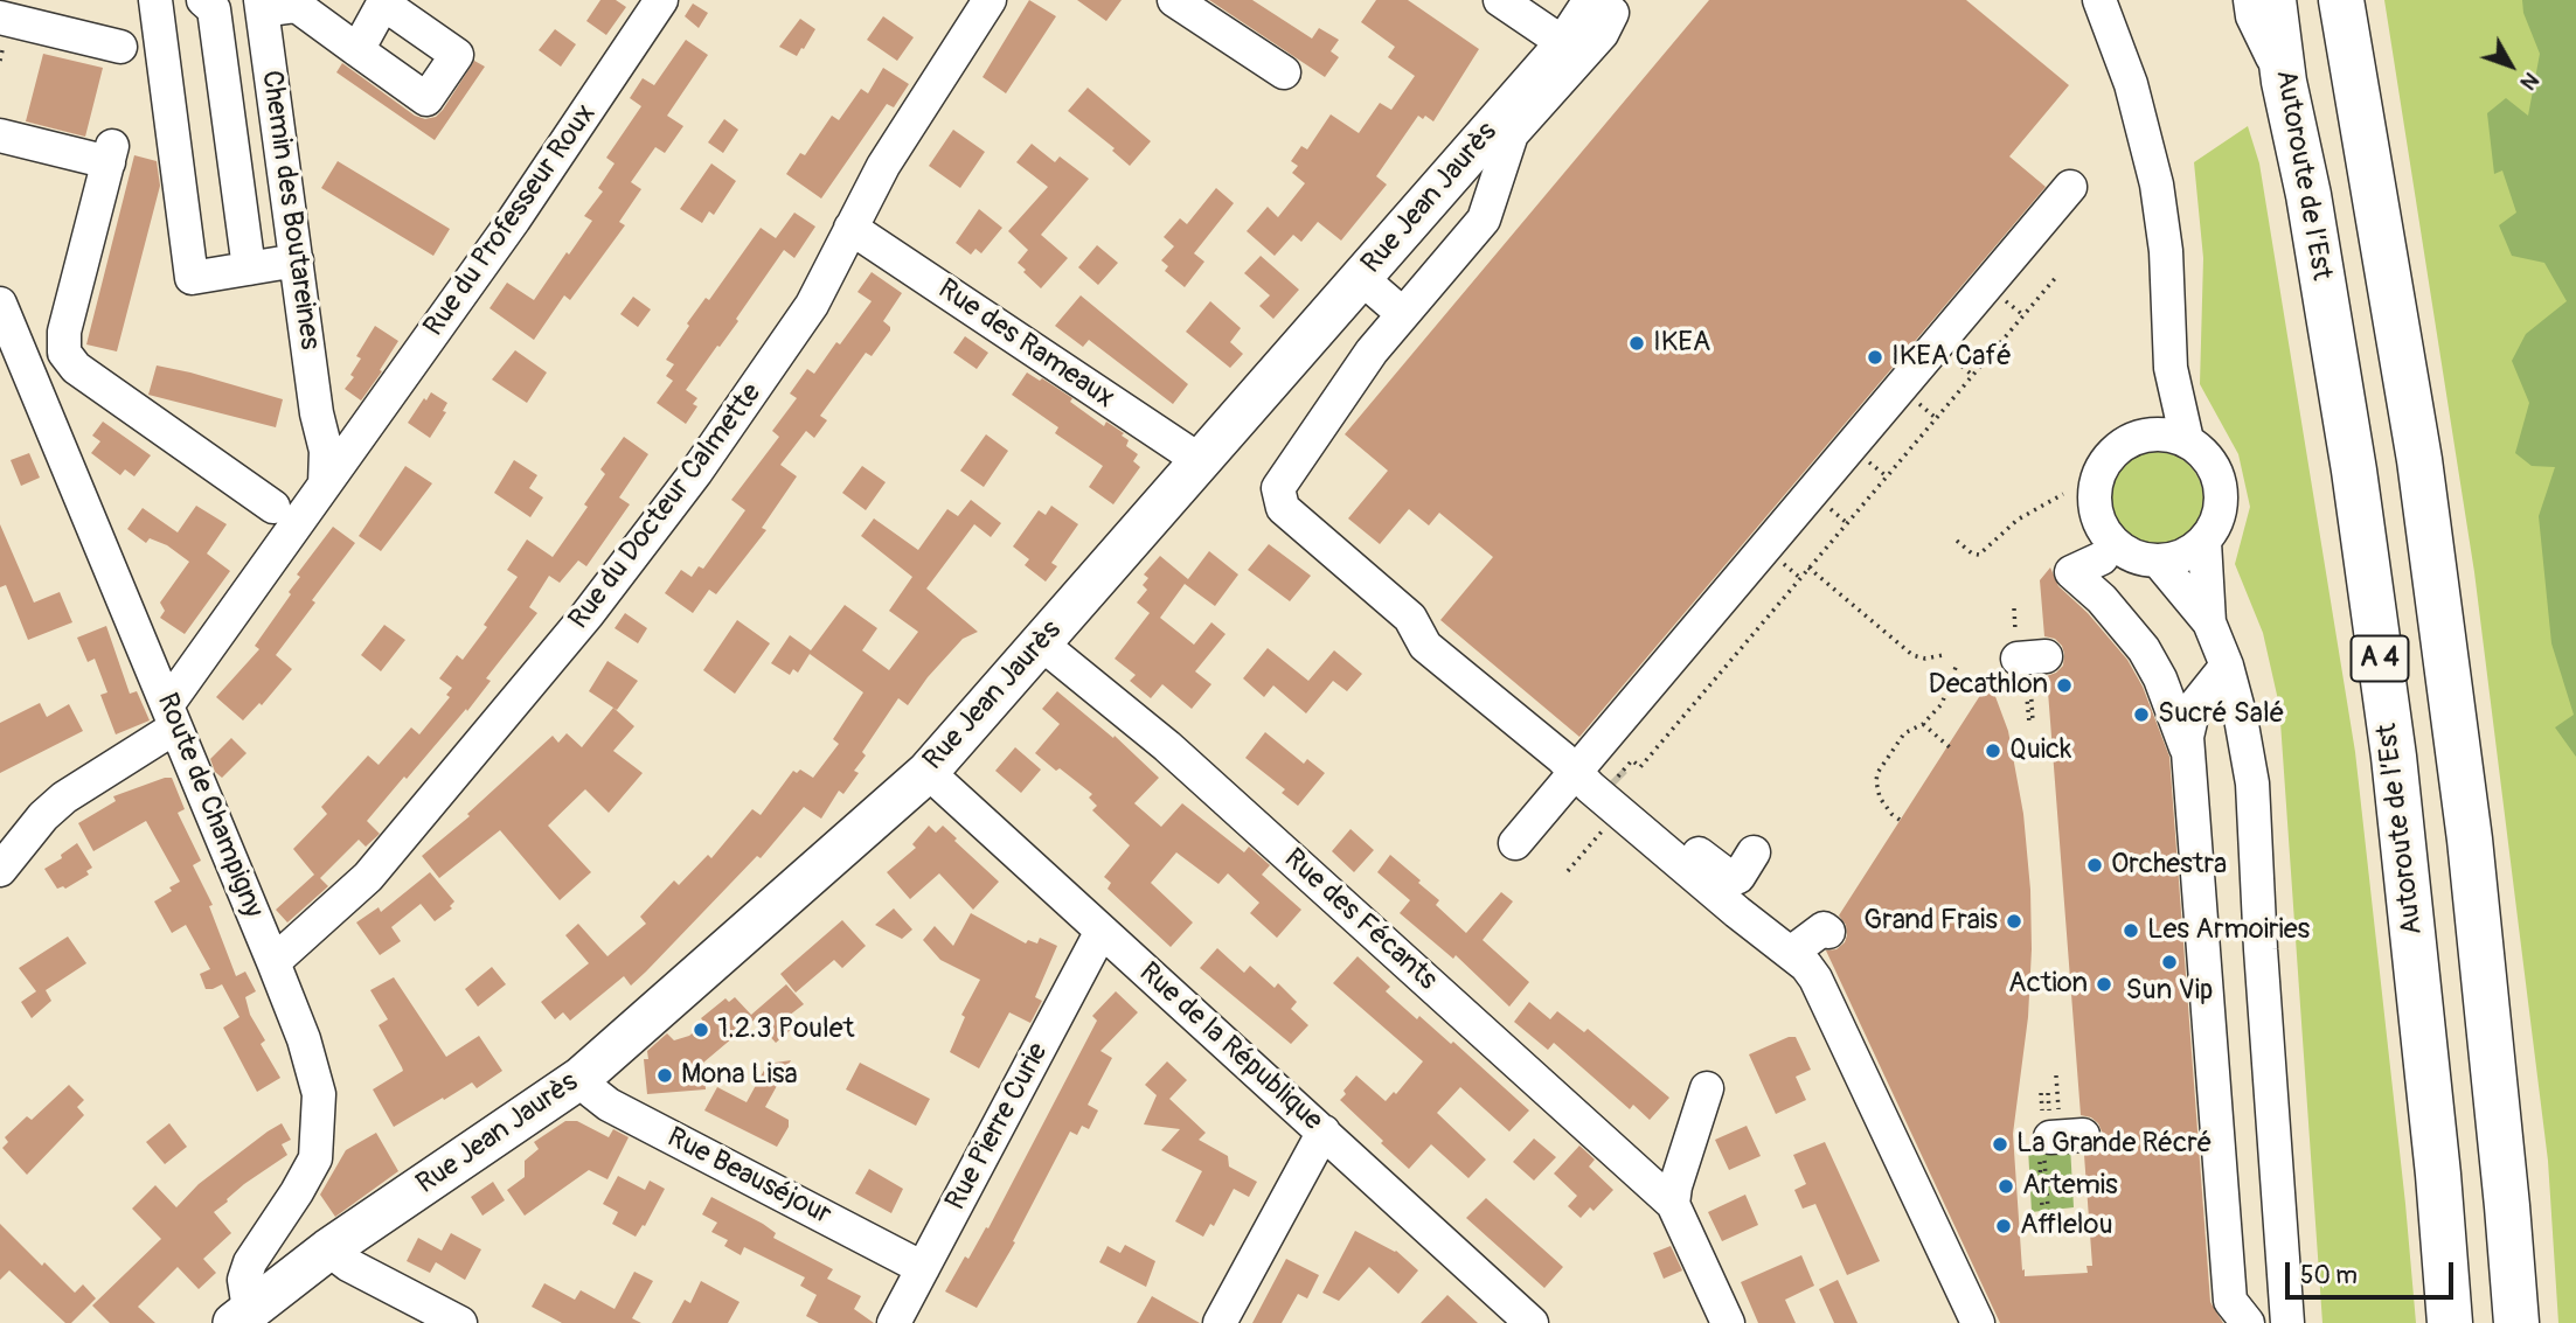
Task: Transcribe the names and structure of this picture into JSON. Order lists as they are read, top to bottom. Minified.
{"streets":{"highway":["Autoroute de l’Est","A 4"],"main road":["Rue Jean Jaurès"],"street":["Chemin des Boutareines","Rue du Professeur Roux","Rue des Rameaux","Rue du Docteur Calmette","Route de Champigny","Rue des Fécants","Rue de la République","Rue Pierre Curie","Rue Beauséjour"]},"crossings":[["Rue Jean Jaurès","Rue des Rameaux"],["Rue Jean Jaurès","Route de Champigny"],["Rue Jean Jaurès","Rue des Fécants"],["Rue Jean Jaurès","Rue de la République"],["Rue Jean Jaurès","Rue Beauséjour"],["Chemin des Boutareines","Rue du Professeur Roux"],["Rue du Professeur Roux","Route de Champigny"],["Rue des Rameaux","Rue du Docteur Calmette"],["Rue du Docteur Calmette","Route de Champigny"],["Rue de la République","Rue Pierre Curie"],["Rue Pierre Curie","Rue Beauséjour"]],"places":["IKEA","IKEA Café","Decathlon","Sucré Salé","Quick","Orchestra","Grand Frais","Les Armoiries","Sun Vip","Action","1.2.3 Poulet","Mona Lisa","La Grande Récré","Artemis","Afflelou"],"scale_bar":"50 m","north":"bottom right"}
